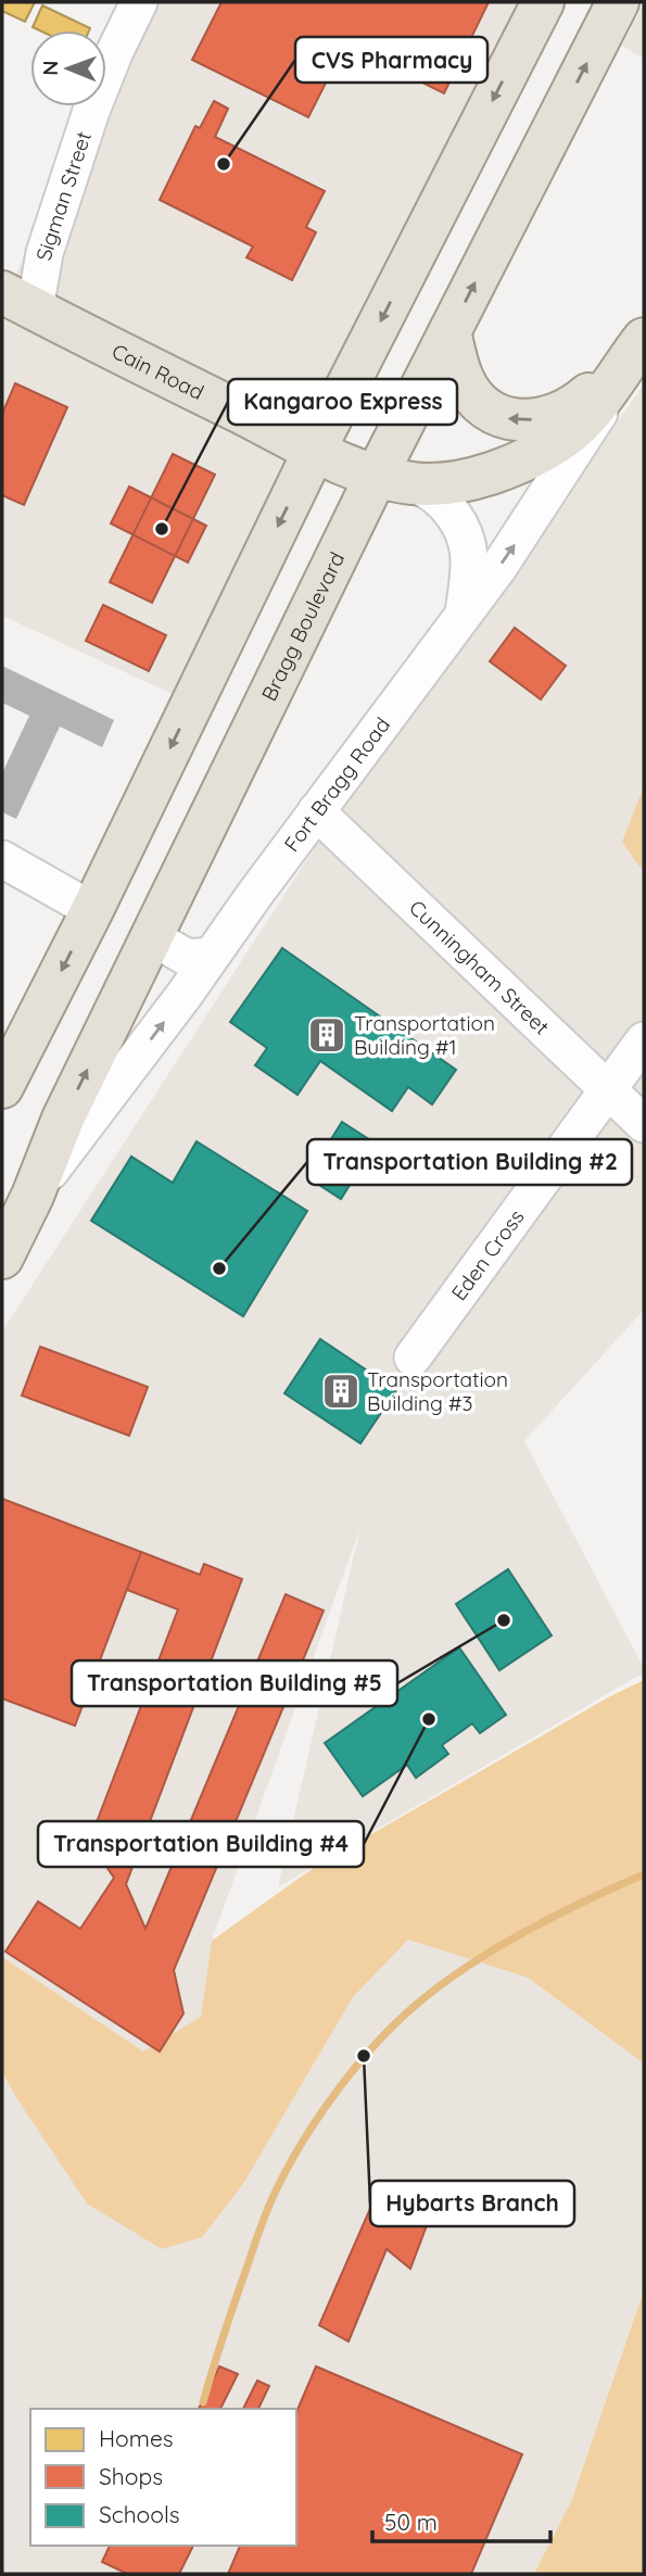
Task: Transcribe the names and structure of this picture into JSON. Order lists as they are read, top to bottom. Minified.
{"streets":{"main road":["Cain Road","Bragg Boulevard"],"street":["Sigman Street","Fort Bragg Road","Cunningham Street","Eden Cross"]},"crossings":[["Sigman Street","Cain Road"],["Bragg Boulevard","Fort Bragg Road"],["Fort Bragg Road","Cunningham Street"],["Cunningham Street","Eden Cross"]],"one_way":["Fort Bragg Road"],"places":{"other":["CVS Pharmacy","Kangaroo Express","Transportation Building #2","Transportation Building #5","Transportation Building #4","Hybarts Branch"],"building":["Transportation Building #1","Transportation Building #3"]},"legend":["Homes","Shops","Schools"],"scale_bar":"50 m","north":"left"}
